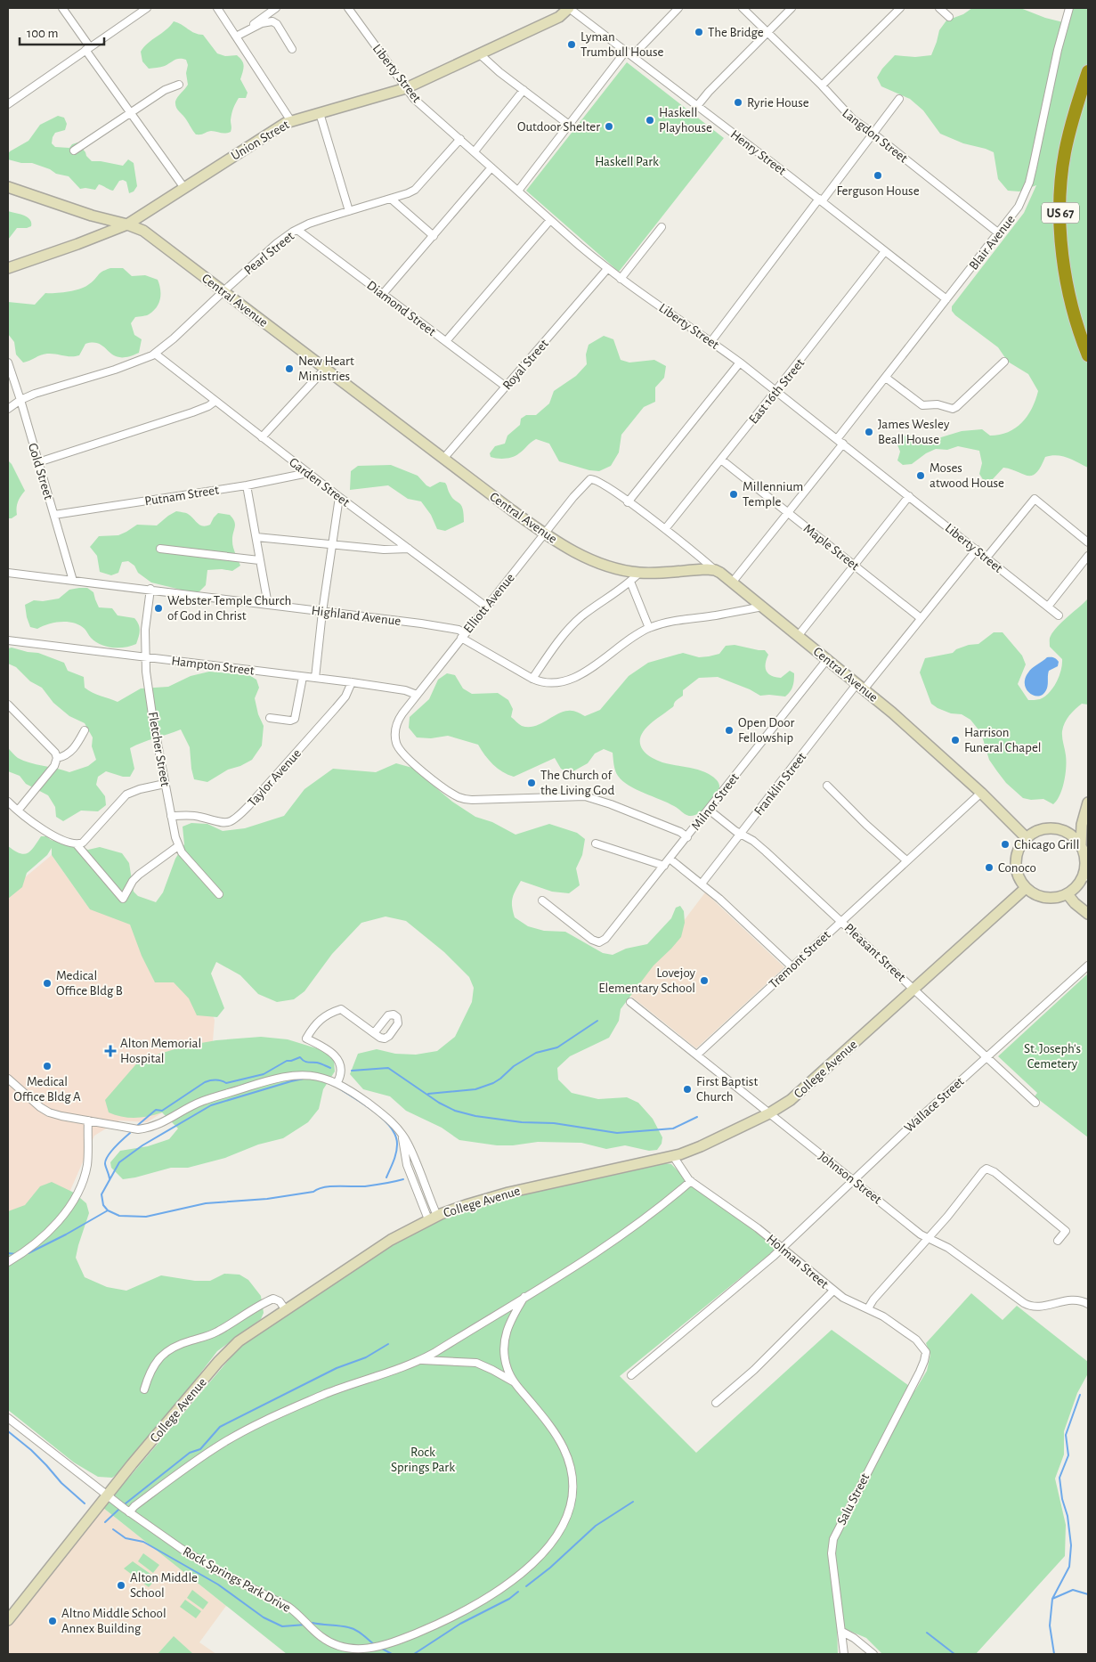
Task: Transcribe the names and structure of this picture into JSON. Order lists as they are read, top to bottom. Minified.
{"streets":{"highway":["US 67"],"street":["Liberty Street","Langdon Street","Union Street","Henry Street","Blair Avenue","Pearl Street","Central Avenue","Diamond Street","Royal Street","East 16th Street","Gold Street","Garden Street","Putnam Street","Maple Street","Elliott Avenue","Highland Avenue","Hampton Street","Fletcher Street","Taylor Avenue","Franklin Street","Milnor Street","Pleasant Street","Tremont Street","College Avenue","Wallace Street","Johnson Street","Holman Street","Salu Street","Rock Springs Park Drive"]},"crossings":[["Liberty Street","Union Street"],["Liberty Street","Blair Avenue"],["Liberty Street","Pearl Street"],["Liberty Street","Royal Street"],["Liberty Street","East 16th Street"],["Liberty Street","Franklin Street"],["Langdon Street","Blair Avenue"],["Union Street","Henry Street"],["Union Street","Central Avenue"],["Henry Street","Blair Avenue"],["Henry Street","East 16th Street"],["Pearl Street","Central Avenue"],["Pearl Street","Diamond Street"],["Pearl Street","Gold Street"],["Pearl Street","Garden Street"],["Central Avenue","Royal Street"],["Central Avenue","Elliott Avenue"],["Central Avenue","Highland Avenue"],["Central Avenue","Franklin Street"],["Central Avenue","Milnor Street"],["Central Avenue","Tremont Street"],["Central Avenue","College Avenue"],["Diamond Street","Royal Street"],["East 16th Street","Maple Street"],["Gold Street","Putnam Street"],["Gold Street","Highland Avenue"],["Garden Street","Putnam Street"],["Garden Street","Elliott Avenue"],["Maple Street","Franklin Street"],["Elliott Avenue","Highland Avenue"],["Elliott Avenue","Hampton Street"],["Elliott Avenue","Milnor Street"],["Highland Avenue","Fletcher Street"],["Hampton Street","Fletcher Street"],["Hampton Street","Taylor Avenue"],["Fletcher Street","Taylor Avenue"],["Franklin Street","Pleasant Street"],["Milnor Street","Pleasant Street"],["Pleasant Street","Tremont Street"],["Pleasant Street","College Avenue"],["Pleasant Street","Wallace Street"],["Tremont Street","Johnson Street"],["College Avenue","Johnson Street"],["College Avenue","Holman Street"],["College Avenue","Rock Springs Park Drive"],["Wallace Street","Johnson Street"],["Wallace Street","Holman Street"],["Holman Street","Salu Street"],["Holman Street","Rock Springs Park Drive"]],"parks":["Haskell Park","St. Joseph's Cemetery","Rock Springs Park"],"places":{"other":["The Bridge","Lyman Trumbull House","Ryrie House","Haskell Playhouse","Outdoor Shelter","Ferguson House","New Heart Ministries","James Wesley Beall House","Moses atwood House","Millennium Temple","Webster Temple Church of God in Christ","Open Door Fellowship","Harrison Funeral Chapel","The Church of the Living God","Chicago Grill","Conoco","Lovejoy Elementary School","Medical Office Bldg B","Medical Office Bldg A","First Baptist Church","Alton Middle School","Altno Middle School Annex Building"],"health":["Alton Memorial Hospital"]},"scale_bar":"100 m"}
